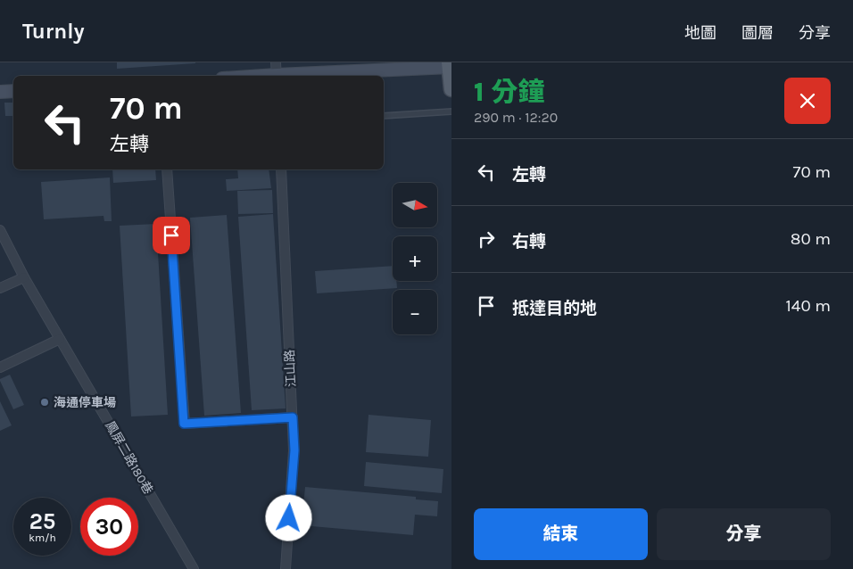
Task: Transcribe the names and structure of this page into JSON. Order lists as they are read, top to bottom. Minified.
{"streets":{"street":["江山路","鳳屏二路180巷"]},"places":["海通停車場"],"north":"right","page":{"header":"Turnly","nav":["地圖","圖層","分享"],"heading":["1 分鐘","290 m · 12:20"],"turn":["70 m","左轉"],"list":[{"name":"左轉","value":"70 m"},{"name":"右轉","value":"80 m"},{"name":"抵達目的地","value":"140 m"}],"map_buttons":["+","−"],"speed":"25 km/h","limit":"30","buttons":["結束","分享"]}}
